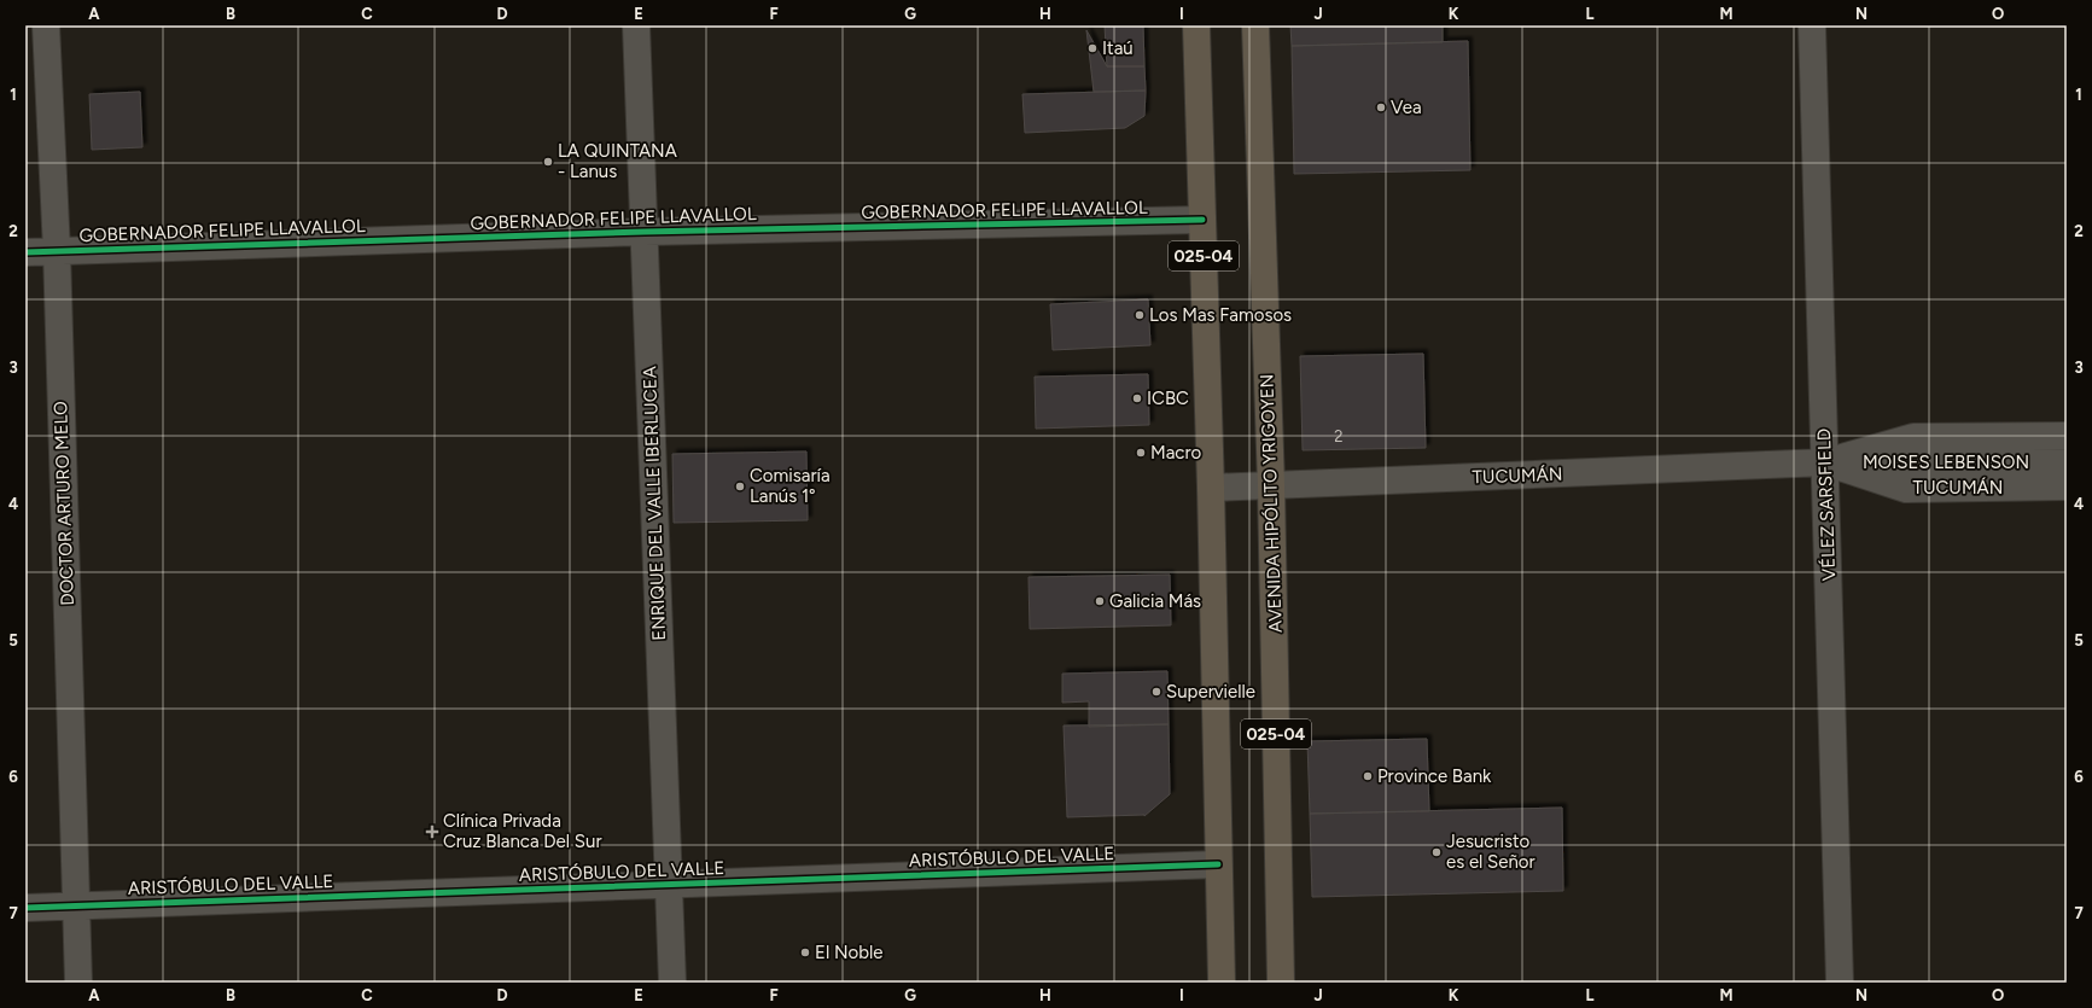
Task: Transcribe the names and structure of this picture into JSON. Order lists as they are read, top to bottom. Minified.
{"streets":{"main road":["025-04","AVENIDA HIPÓLITO YRIGOYEN"],"street":["GOBERNADOR FELIPE LLAVALLOL","MOISES LEBENSON","TUCUMÁN","DOCTOR ARTURO MELO","ENRIQUE DEL VALLE IBERLUCEA","VÉLEZ SARSFIELD","ARISTÓBULO DEL VALLE"]},"crossings":[["GOBERNADOR FELIPE LLAVALLOL","025-04"],["GOBERNADOR FELIPE LLAVALLOL","DOCTOR ARTURO MELO"],["GOBERNADOR FELIPE LLAVALLOL","ENRIQUE DEL VALLE IBERLUCEA"],["025-04","TUCUMÁN"],["025-04","ARISTÓBULO DEL VALLE"],["MOISES LEBENSON","TUCUMÁN"],["MOISES LEBENSON","VÉLEZ SARSFIELD"],["TUCUMÁN","AVENIDA HIPÓLITO YRIGOYEN"],["TUCUMÁN","VÉLEZ SARSFIELD"],["DOCTOR ARTURO MELO","ARISTÓBULO DEL VALLE"],["ENRIQUE DEL VALLE IBERLUCEA","ARISTÓBULO DEL VALLE"]],"places":{"other":["Itaú","Vea","LA QUINTANA - Lanus","Los Mas Famosos","ICBC","Macro","Comisaría Lanús 1°","Galicia Más","Supervielle","Province Bank","Jesucristo es el Señor","El Noble"],"health":["Clínica Privada Cruz Blanca Del Sur"]},"house_numbers":["2"],"grid":{"columns":["A","B","C","D","E","F","G","H","I","J","K","L","M","N","O"],"rows":["1","2","3","4","5","6","7"]}}
